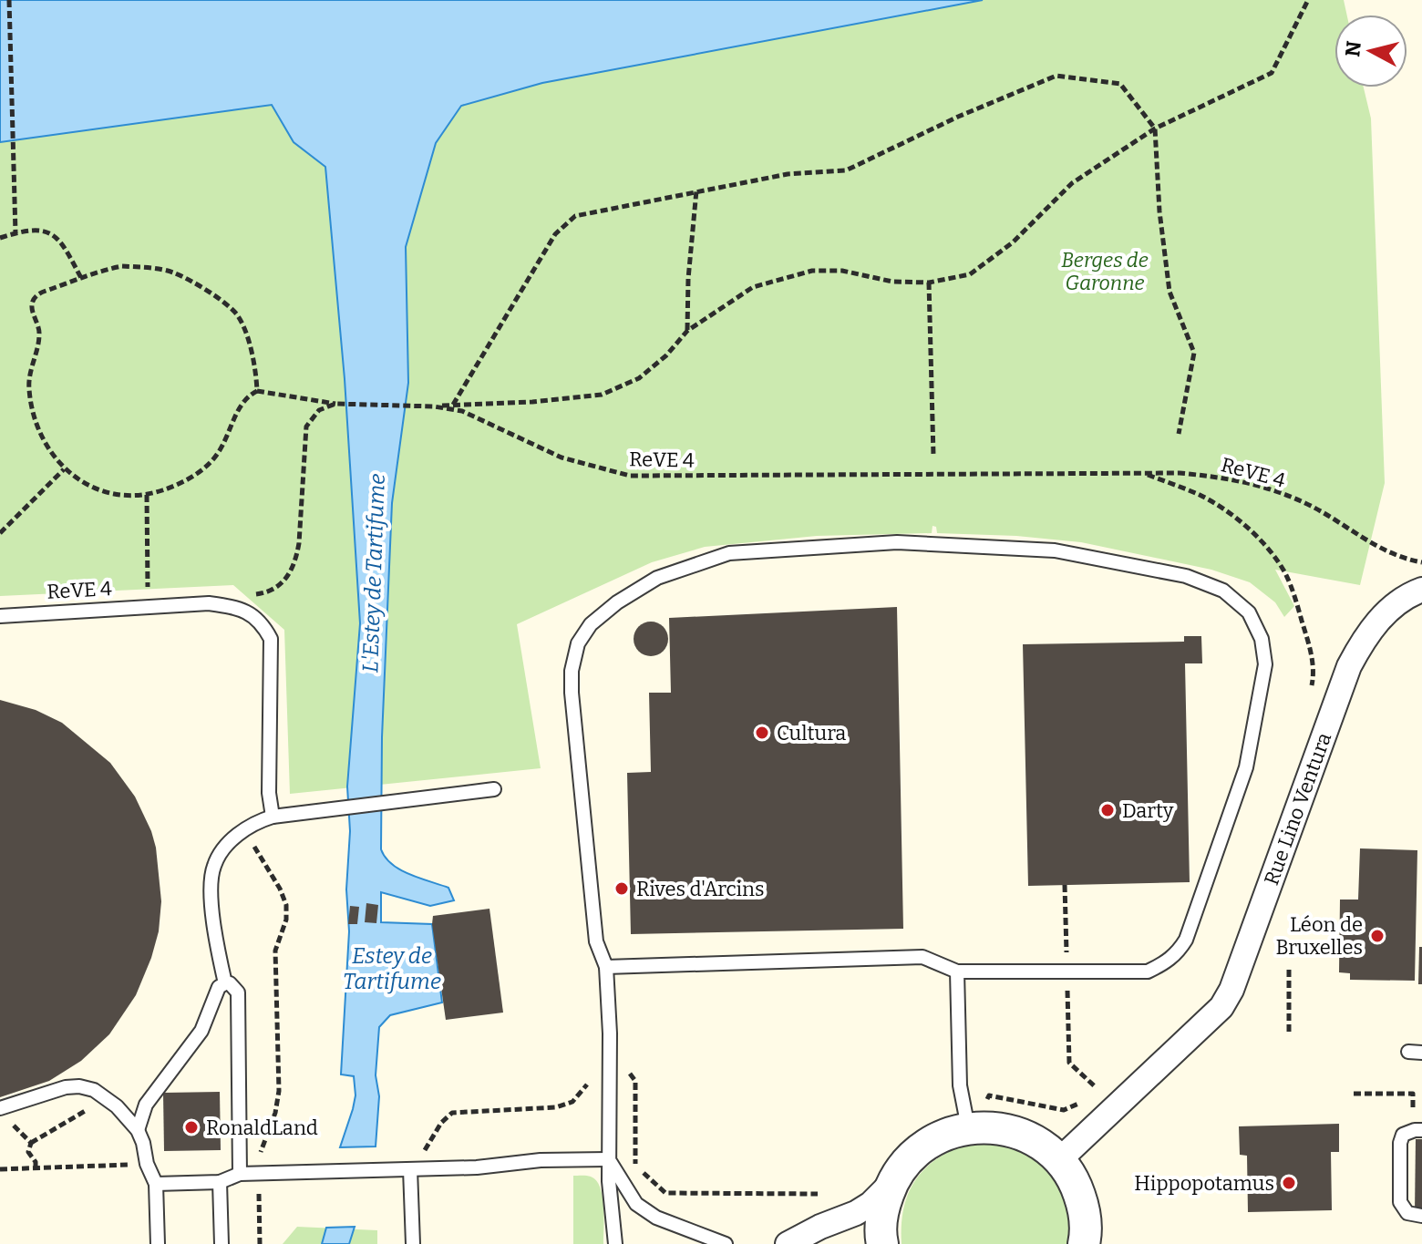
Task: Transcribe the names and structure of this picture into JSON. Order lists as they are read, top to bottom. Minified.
{"streets":{"street":["Rue Lino Ventura"],"path":["ReVE 4"]},"water":["L'Estey de Tartifume","Estey de Tartifume"],"parks":["Berges de Garonne"],"places":["Cultura","Darty","Rives d'Arcins","Léon de Bruxelles","RonaldLand","Hippopotamus"],"north":"left"}
